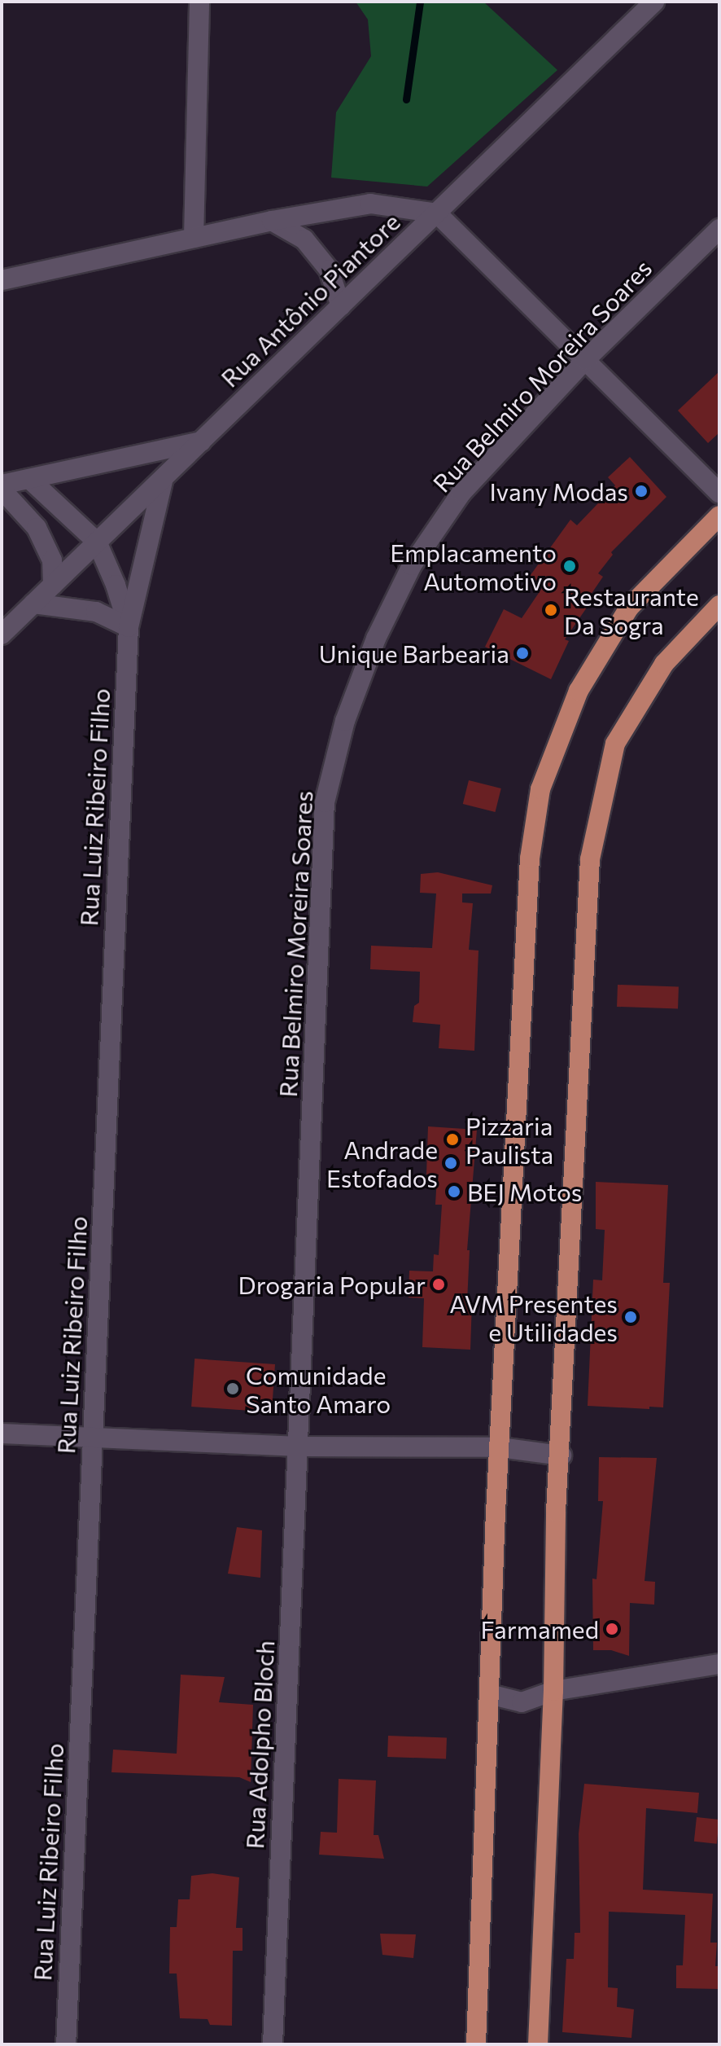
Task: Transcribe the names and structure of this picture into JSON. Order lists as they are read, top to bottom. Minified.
{"streets":{"street":["Rua Antônio Piantore","Rua Belmiro Moreira Soares","Rua Luiz Ribeiro Filho","Rua Adolpho Bloch"]},"crossings":[["Rua Antônio Piantore","Rua Luiz Ribeiro Filho"],["Rua Belmiro Moreira Soares","Rua Adolpho Bloch"]],"places":["Ivany Modas","Emplacamento Automotivo","Restaurante Da Sogra","Unique Barbearia","Pizzaria Paulista","Andrade Estofados","BEJ Motos","Drogaria Popular","AVM Presentes e Utilidades","Comunidade Santo Amaro","Farmamed"]}
